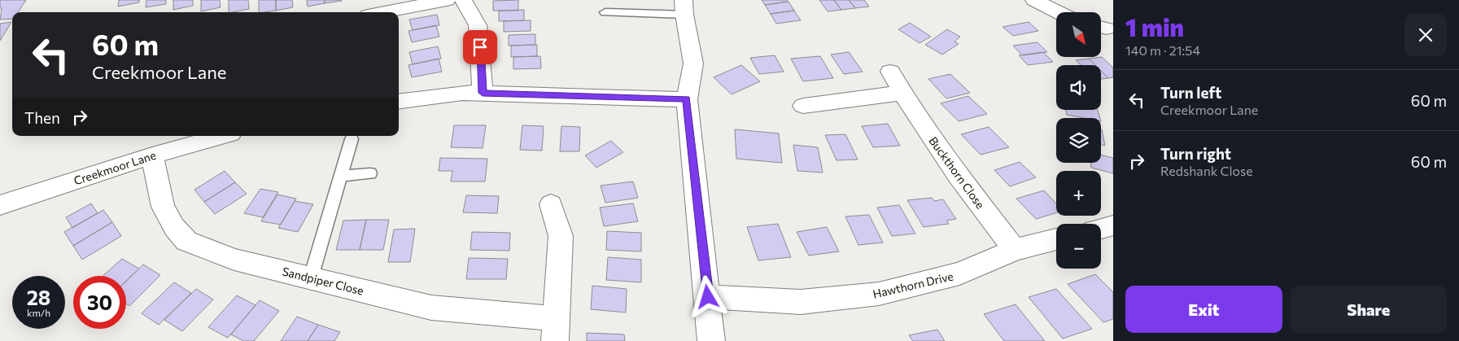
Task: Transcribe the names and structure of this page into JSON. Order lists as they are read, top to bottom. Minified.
{"streets":{"street":["Creekmoor Lane","Buckthorn Close","Sandpiper Close","Hawthorn Drive"]},"crossings":[["Creekmoor Lane","Sandpiper Close"],["Buckthorn Close","Hawthorn Drive"]],"north":"bottom right","page":{"heading":["1 min","140 m · 21:54"],"map_buttons":["+","−"],"turn":["60 m","Creekmoor Lane"],"list":[{"name":"Turn left","note":"Creekmoor Lane","value":"60 m"},{"name":"Turn right","note":"Redshank Close","value":"60 m"}],"then":"Then","speed":"28 km/h","limit":"30","buttons":["Exit","Share"]}}
